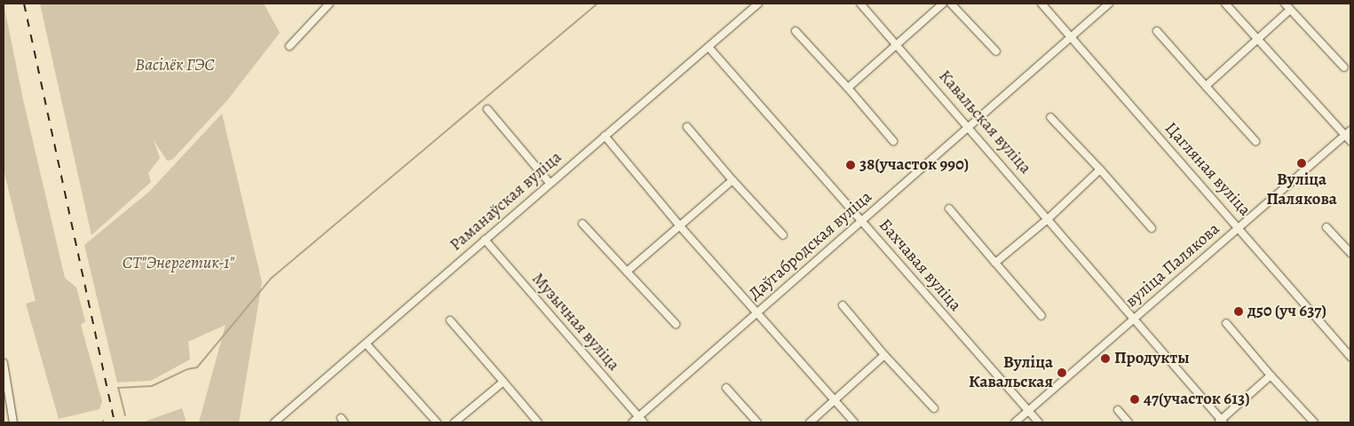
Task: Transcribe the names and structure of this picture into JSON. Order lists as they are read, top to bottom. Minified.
{"streets":{"street":["Кавальская вуліца","Цагляная вуліца","Раманаўская вуліца","Даўгабродская вуліца","Бахчавая вуліца","вуліца Палякова","Музычная вуліца"]},"crossings":[["Кавальская вуліца","Даўгабродская вуліца"],["Кавальская вуліца","вуліца Палякова"],["Цагляная вуліца","Даўгабродская вуліца"],["Цагляная вуліца","вуліца Палякова"],["Раманаўская вуліца","Бахчавая вуліца"],["Раманаўская вуліца","Музычная вуліца"],["Даўгабродская вуліца","Бахчавая вуліца"],["Даўгабродская вуліца","Музычная вуліца"],["Бахчавая вуліца","вуліца Палякова"]],"parks":["Васілёк ГЭС","СТ\"Энергетик-1\""],"places":["Вуліца Палякова","38(участок 990)","д50 (уч 637)","Продукты","Вуліца Кавальская","47(участок 613)"]}
